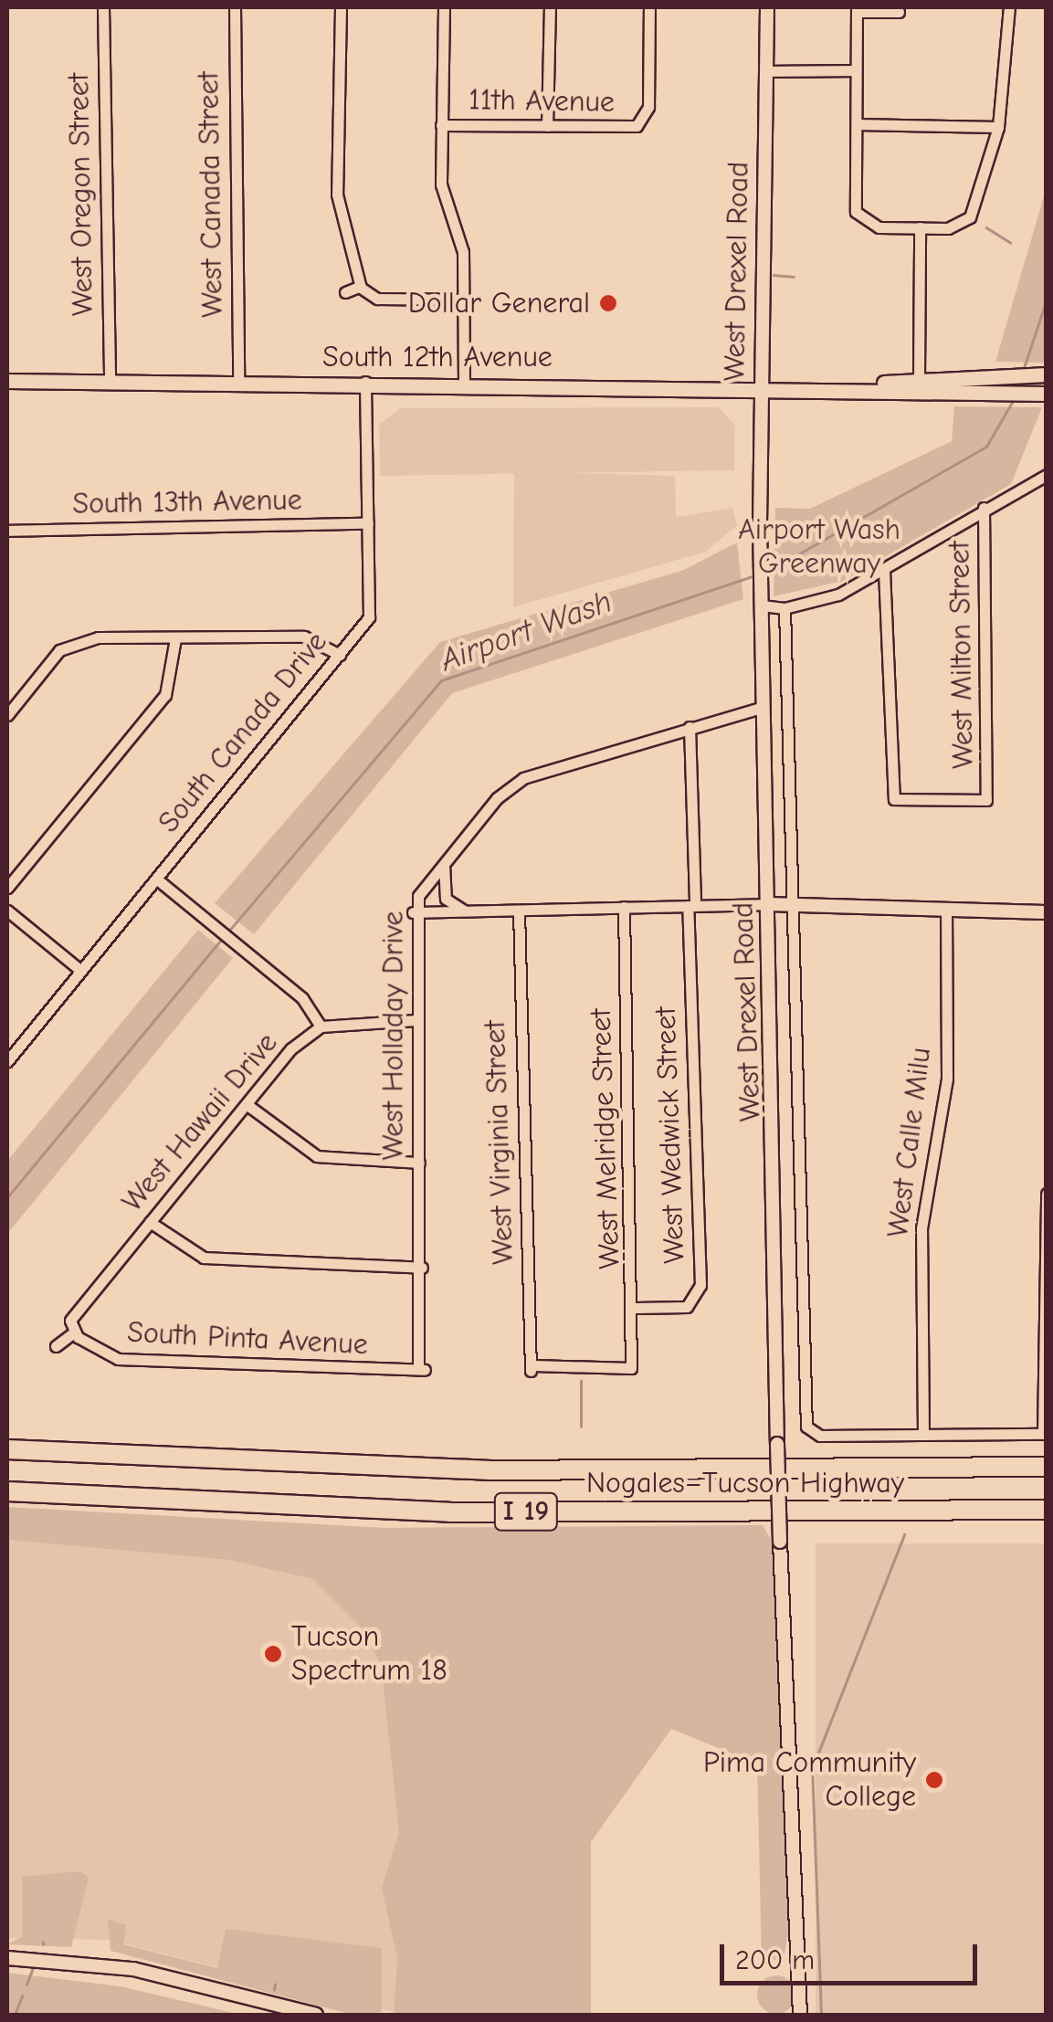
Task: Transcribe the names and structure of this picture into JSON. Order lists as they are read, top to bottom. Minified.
{"streets":{"highway":["Nogales–Tucson Highway","I 19"],"main road":["South 12th Avenue"],"street":["11th Avenue","West Oregon Street","West Canada Street","West Drexel Road","South 13th Avenue","West Milton Street","South Canada Drive","West Holladay Drive","West Hawaii Drive","West Wedwick Street","West Melridge Street","West Virginia Street","West Calle Milu","South Pinta Avenue"]},"crossings":[["West Oregon Street","South 12th Avenue"],["West Canada Street","South 12th Avenue"],["West Drexel Road","South 12th Avenue"],["West Drexel Road","West Holladay Drive"],["West Drexel Road","West Calle Milu"],["South 12th Avenue","South Canada Drive"],["South 13th Avenue","South Canada Drive"],["West Holladay Drive","West Hawaii Drive"],["West Holladay Drive","West Wedwick Street"],["West Holladay Drive","South Pinta Avenue"],["West Hawaii Drive","South Pinta Avenue"],["West Wedwick Street","West Melridge Street"],["West Melridge Street","West Virginia Street"]],"water":["Airport Wash"],"parks":["Airport Wash Greenway"],"places":["Dollar General","Tucson Spectrum 18","Pima Community College"],"scale_bar":"200 m"}
